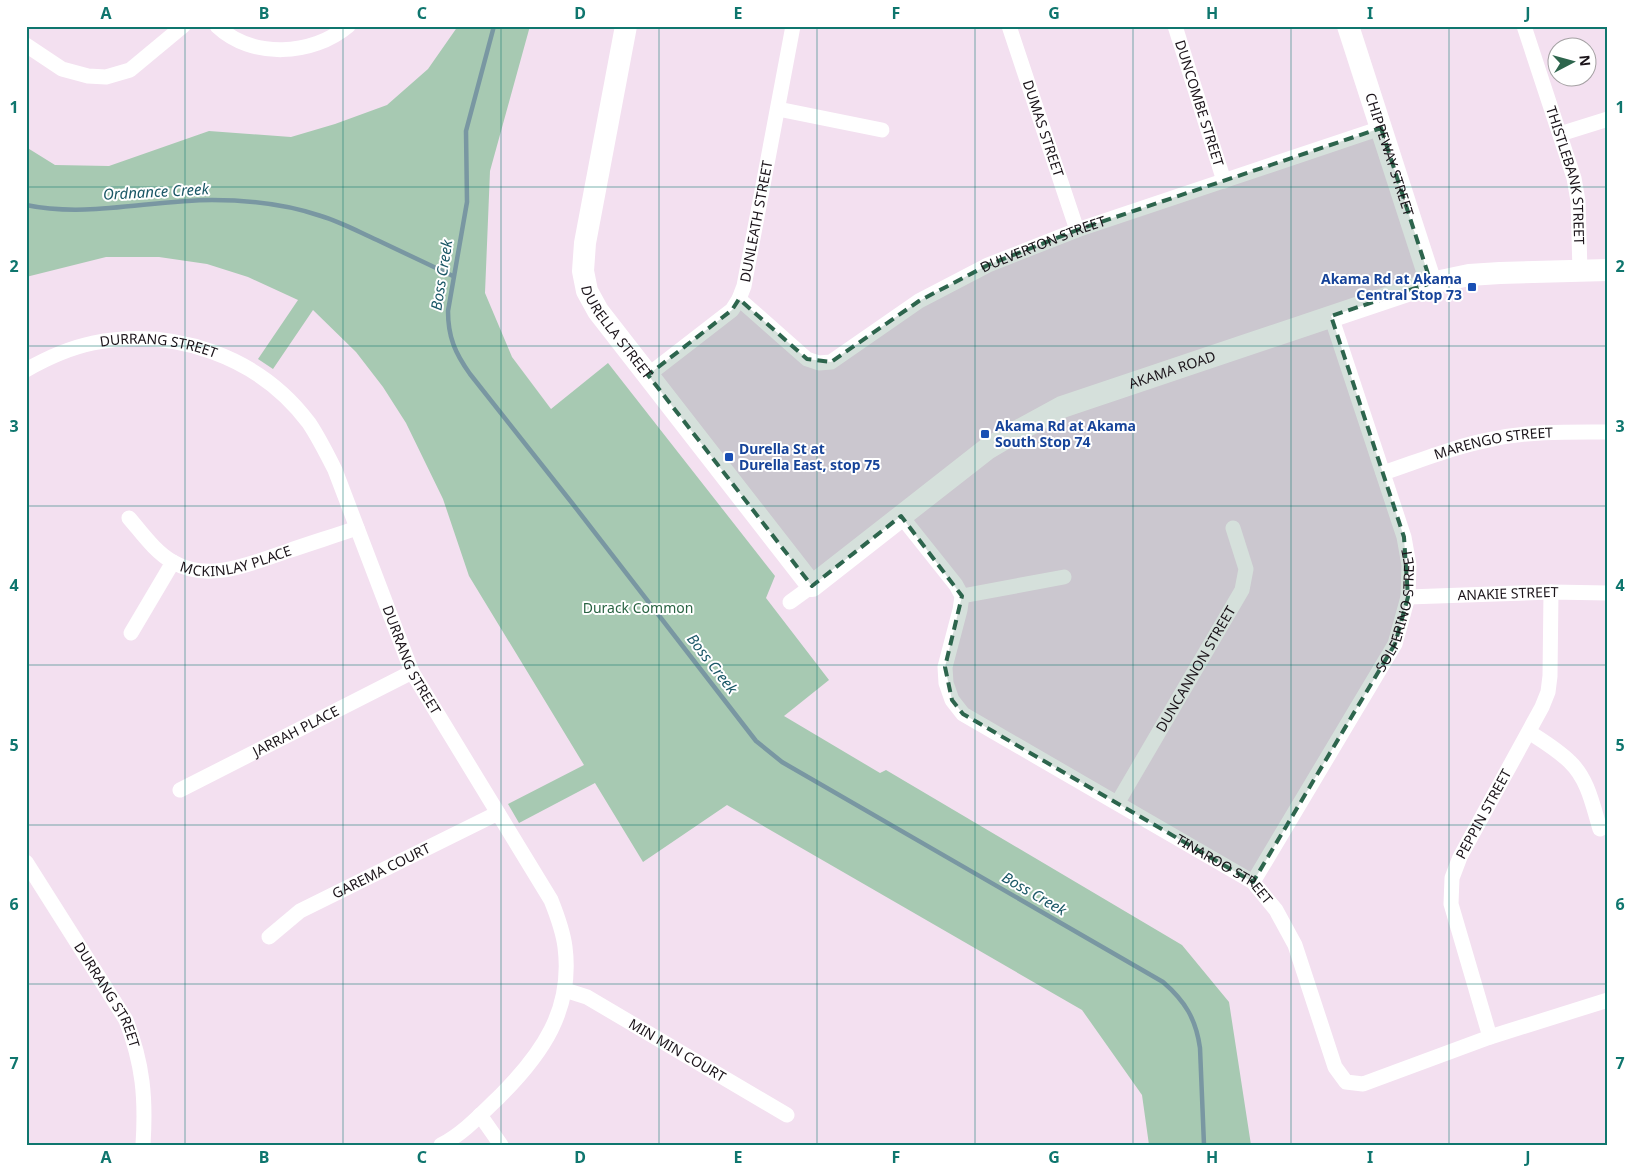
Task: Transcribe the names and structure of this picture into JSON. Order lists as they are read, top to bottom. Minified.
{"streets":{"street":["DUNCOMBE STREET","DUMAS STREET","CHIPPEWAY STREET","THISTLEBANK STREET","DUNLEATH STREET","DULVERTON STREET","DURELLA STREET","DURRANG STREET","AKAMA ROAD","MARENGO STREET","MCKINLAY PLACE","ANAKIE STREET","SOLFERINO STREET","DUNCANNON STREET","JARRAH PLACE","PEPPIN STREET","GAREMA COURT","TINAROO STREET","MIN MIN COURT"]},"crossings":[["DUNCOMBE STREET","DULVERTON STREET"],["DUMAS STREET","DULVERTON STREET"],["CHIPPEWAY STREET","DULVERTON STREET"],["CHIPPEWAY STREET","AKAMA ROAD"],["THISTLEBANK STREET","AKAMA ROAD"],["DUNLEATH STREET","DULVERTON STREET"],["DUNLEATH STREET","DURELLA STREET"],["DURELLA STREET","AKAMA ROAD"],["DURRANG STREET","MCKINLAY PLACE"],["DURRANG STREET","JARRAH PLACE"],["DURRANG STREET","GAREMA COURT"],["DURRANG STREET","MIN MIN COURT"],["AKAMA ROAD","SOLFERINO STREET"],["MARENGO STREET","SOLFERINO STREET"],["ANAKIE STREET","SOLFERINO STREET"],["ANAKIE STREET","PEPPIN STREET"],["SOLFERINO STREET","TINAROO STREET"],["DUNCANNON STREET","TINAROO STREET"],["PEPPIN STREET","TINAROO STREET"]],"water":["Ordnance Creek","Boss Creek"],"parks":["Durack Common"],"places":{"transit":["Akama Rd at Akama Central Stop 73","Akama Rd at Akama South Stop 74","Durella St at Durella East, stop 75"]},"north":"right","grid":{"columns":["A","B","C","D","E","F","G","H","I","J"],"rows":["1","2","3","4","5","6","7"]}}
